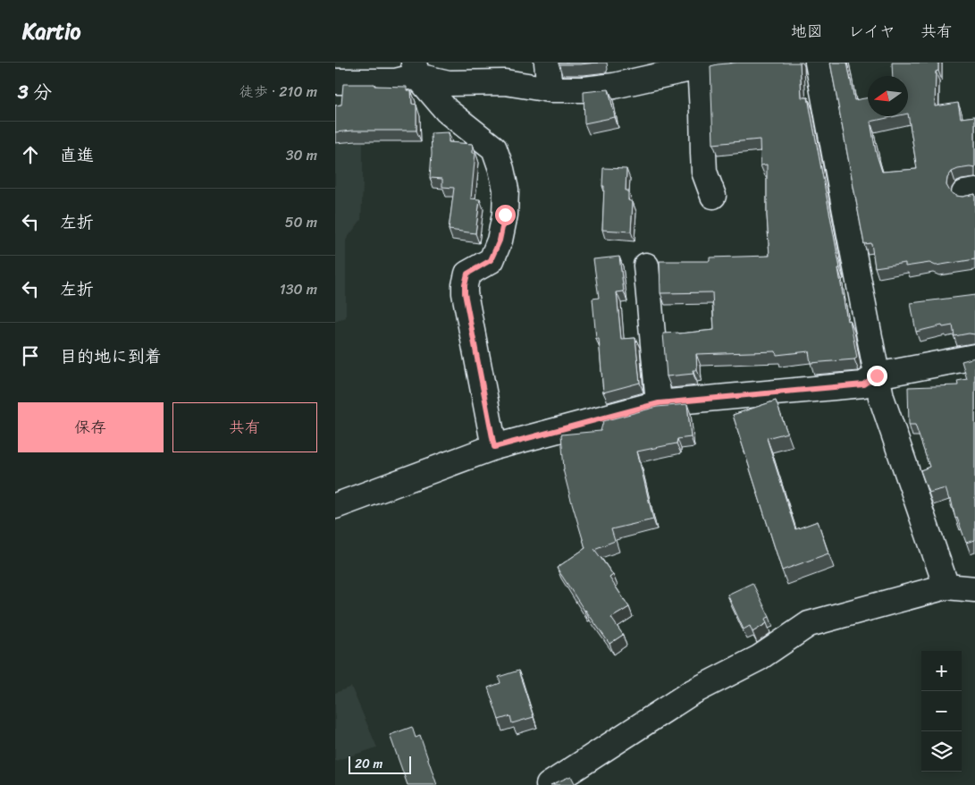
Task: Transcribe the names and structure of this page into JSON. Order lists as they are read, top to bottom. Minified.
{"scale_bar":"20 m","north":"left","page":{"header":"Kartio","nav":["地図","レイヤ","共有"],"heading":["3 分","徒歩 · 210 m"],"list":[["直進","30 m"],["左折","50 m"],["左折","130 m"],"目的地に到着"],"buttons":["保存","共有"],"map_buttons":["+","−"],"scale":"20 m"}}
